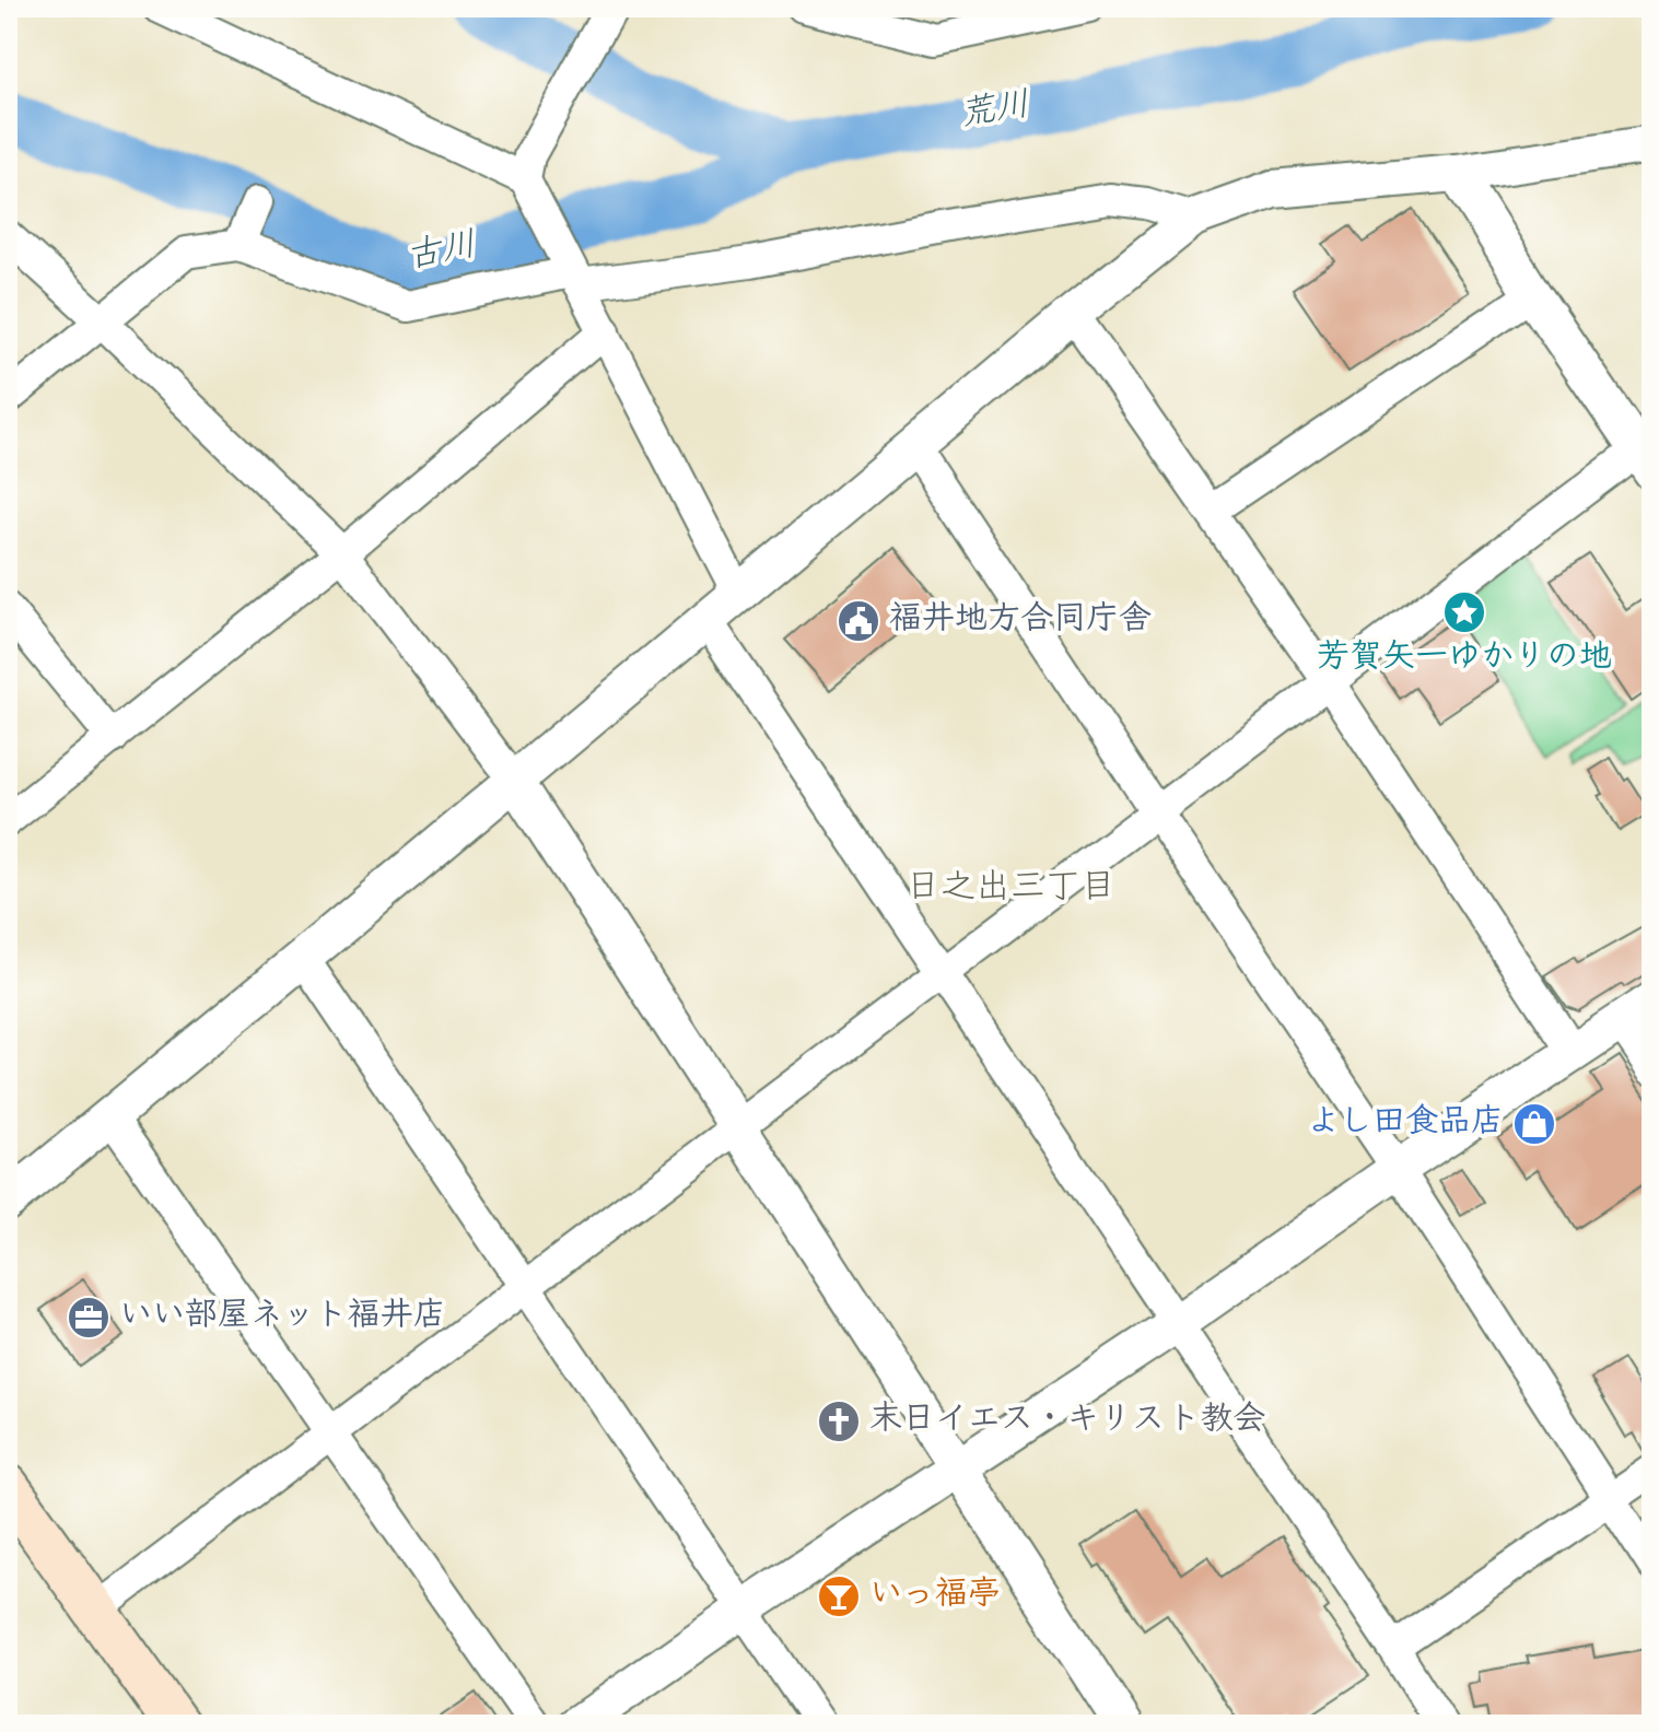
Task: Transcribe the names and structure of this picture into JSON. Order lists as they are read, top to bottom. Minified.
{"districts":["日之出三丁目"],"water":["荒川","古川"],"places":{"place":["芳賀矢一ゆかりの地"],"public building":["福井地方合同庁舎"],"shop":["よし田食品店"],"office":["いい部屋ネット福井店"],"church":["末日イエス・キリスト教会"],"bar":["いっ福亭"]}}
